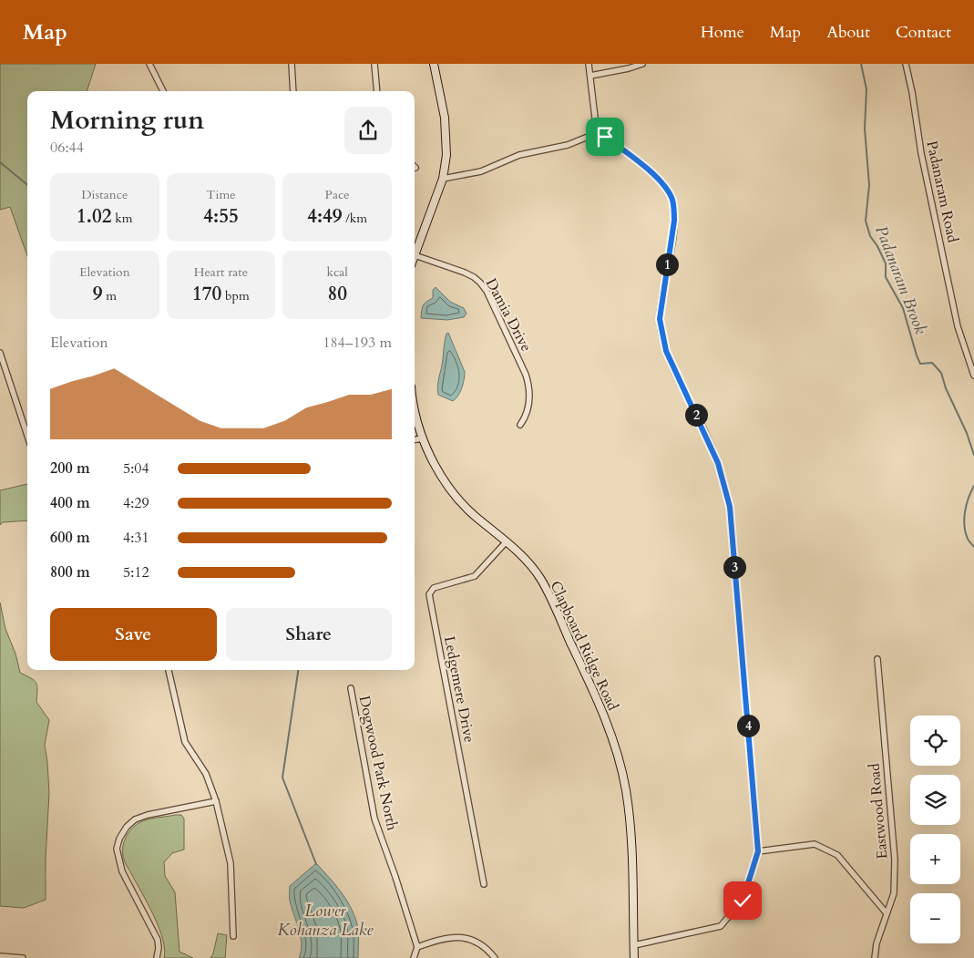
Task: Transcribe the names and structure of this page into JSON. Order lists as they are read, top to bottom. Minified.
{"streets":{"main road":["Clapboard Ridge Road"],"street":["Padanaram Road","Damia Drive","Ledgemere Drive","Dogwood Park North","Eastwood Road"]},"crossings":[["Clapboard Ridge Road","Ledgemere Drive"]],"water":["Padanaram Brook","Lower Kohanza Lake"],"page":{"header":"Map","nav":["Home","Map","About","Contact"],"heading":["Morning run","06:44"],"stats":[["Distance","1.02 km"],["Time","4:55"],["Pace","4:49 /km"],["Elevation","9 m"],["Heart rate","170 bpm"],["kcal","80"]],"pins":["1","2","3","4"],"chart":["Elevation","184–193 m"],"list":[{"name":"200 m","note":"5:04"},{"name":"400 m","note":"4:29"},{"name":"600 m","note":"4:31"},{"name":"800 m","note":"5:12"}],"buttons":["Save","Share"],"map_buttons":["+","−"]}}
